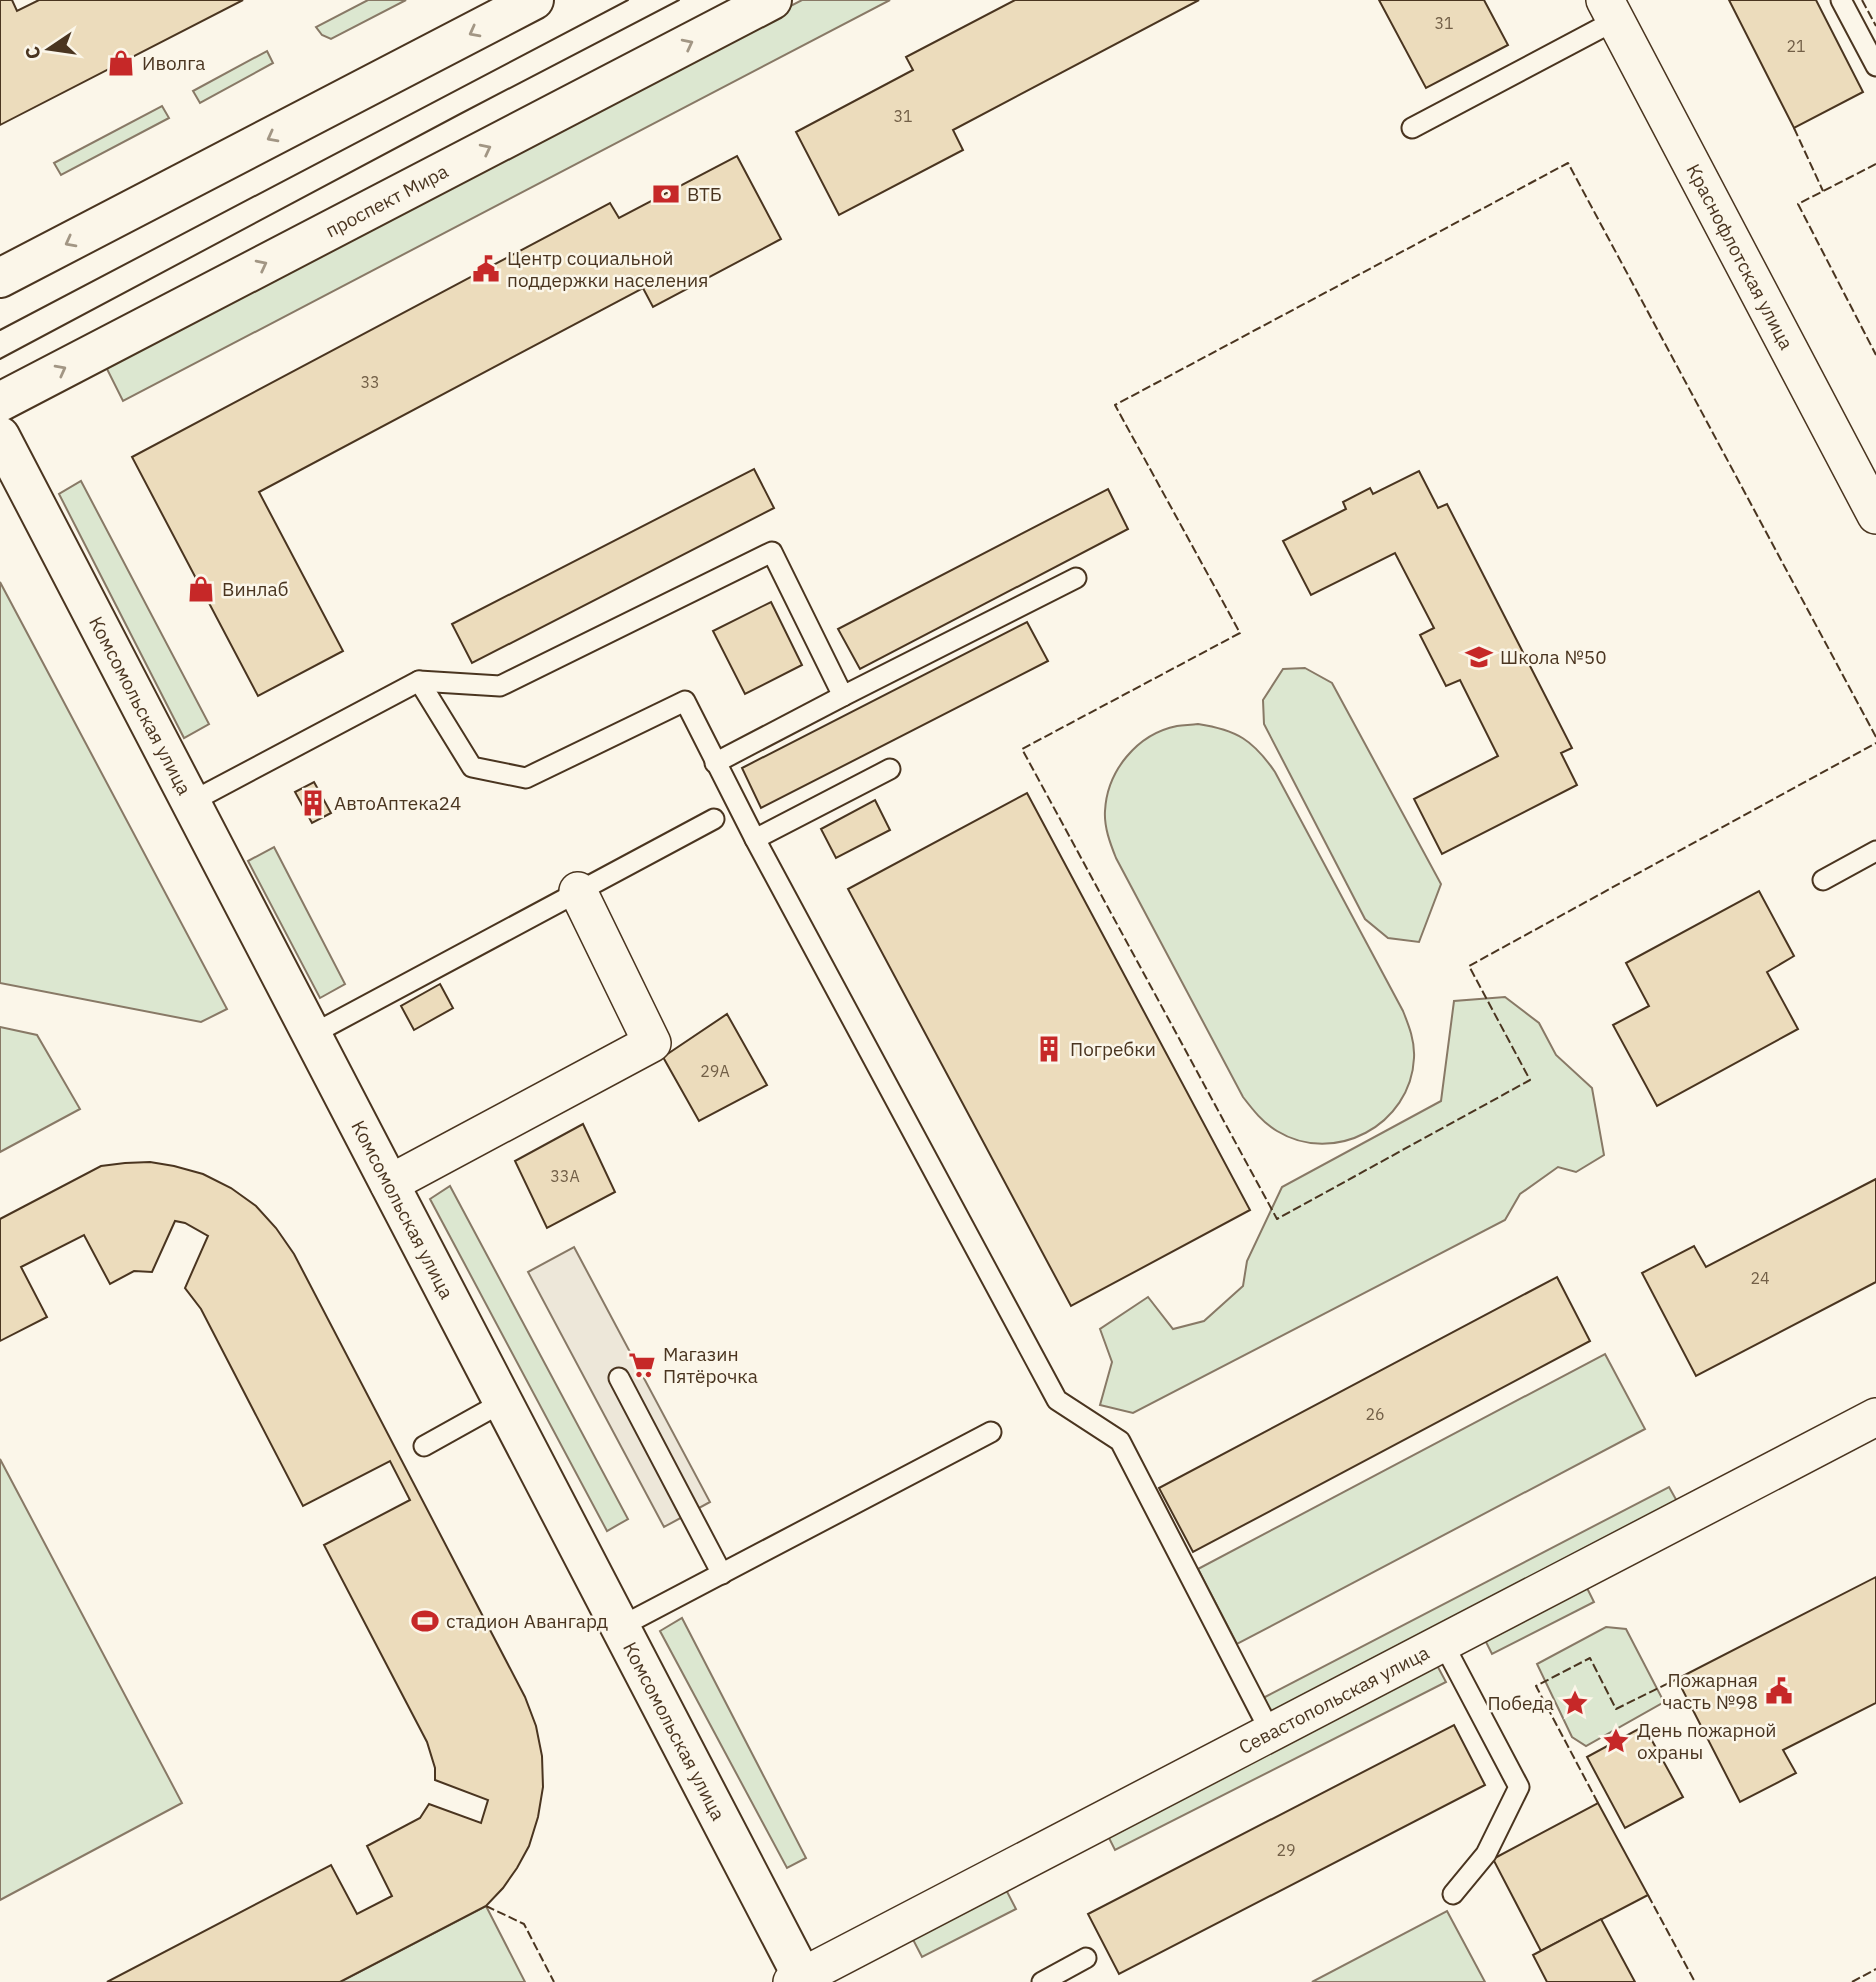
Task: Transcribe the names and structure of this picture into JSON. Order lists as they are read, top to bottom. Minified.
{"streets":{"street":["проспект Мира","Краснофлотская улица","Комсомольская улица","Севастопольская улица"]},"crossings":[["Комсомольская улица","Севастопольская улица"]],"places":{"shop":["Иволга","Винлаб"],"bank":["ВТБ"],"public building":["Центр социальной поддержки населения","Пожарная часть №98"],"school or university":["Школа №50"],"building":["АвтоАптека24","Погребки"],"supermarket":["Магазин Пятёрочка"],"sports":["стадион Авангард"],"place":["Победа","День пожарной охраны"]},"house_numbers":["31","21","31","33","29А","33А","24","26","29"],"north":"left"}
